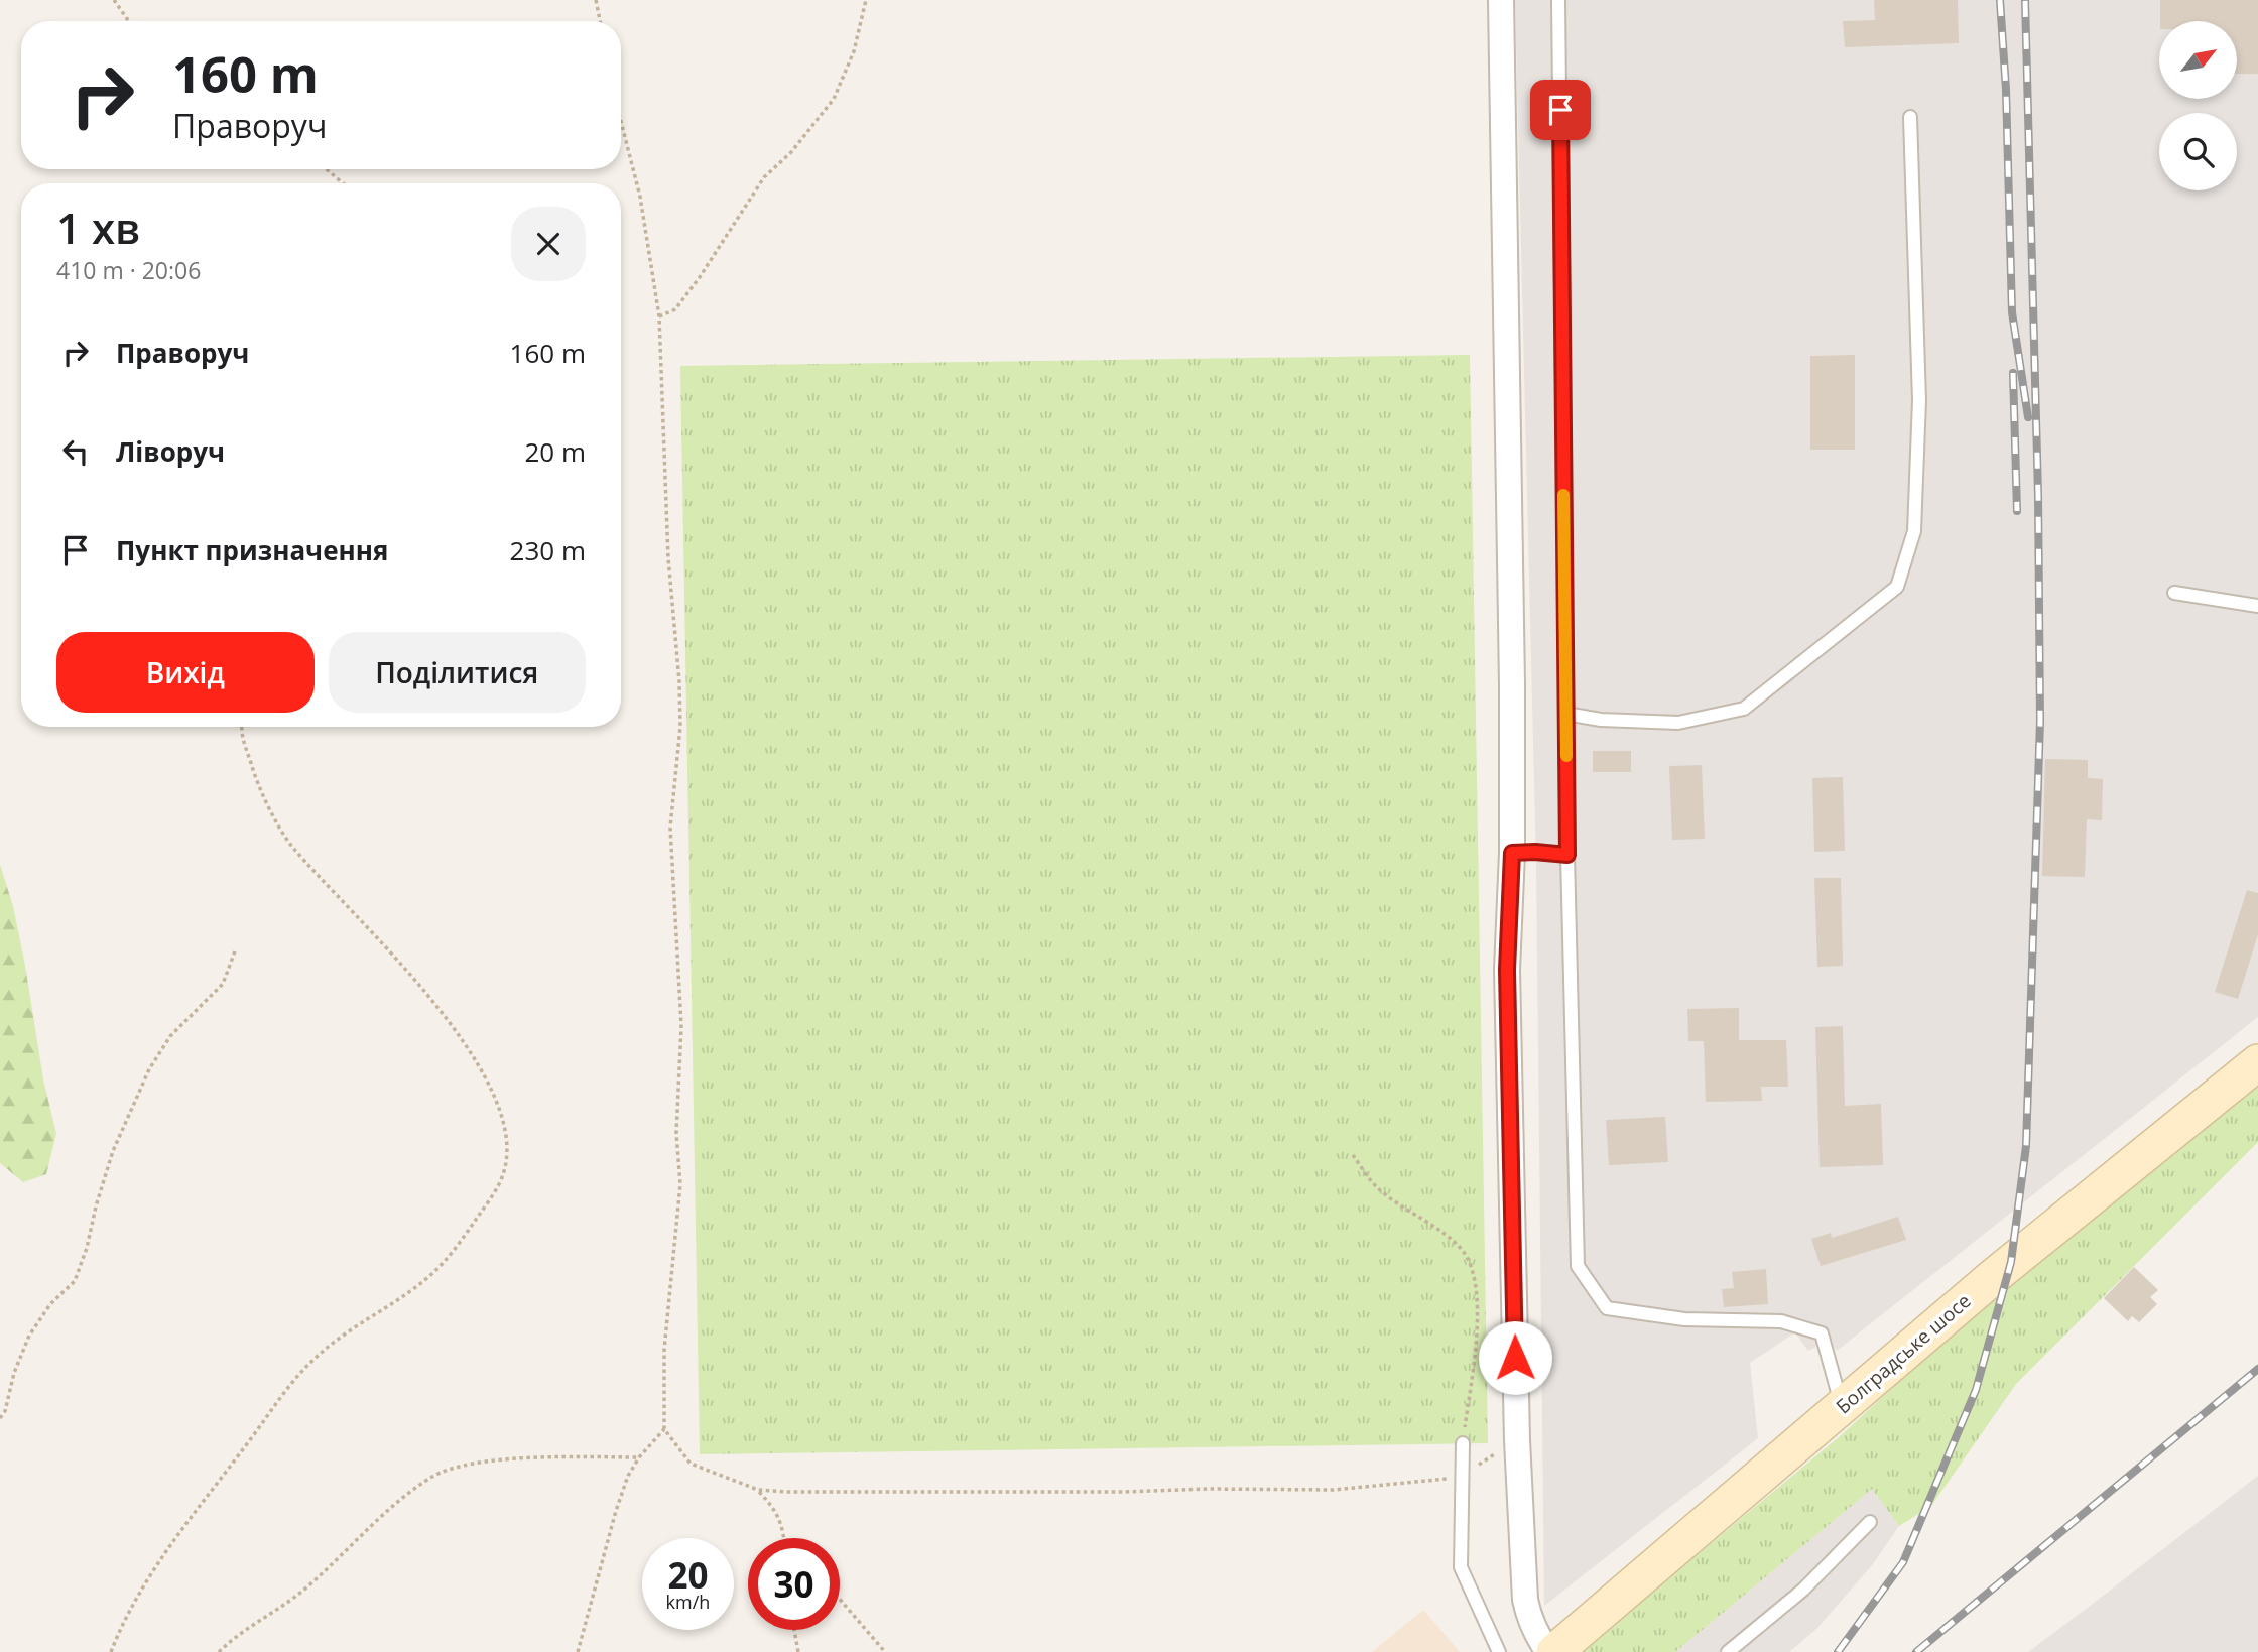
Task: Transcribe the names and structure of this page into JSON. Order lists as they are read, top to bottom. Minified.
{"streets":{"main road":["Болградське шосе"]},"north":"top right","page":{"turn":["160 m","Праворуч"],"heading":["1 хв","410 m · 20:06"],"list":[{"name":"Праворуч","value":"160 m"},{"name":"Ліворуч","value":"20 m"},{"name":"Пункт призначення","value":"230 m"}],"buttons":["Вихід","Поділитися"],"speed":"20 km/h","limit":"30"}}
